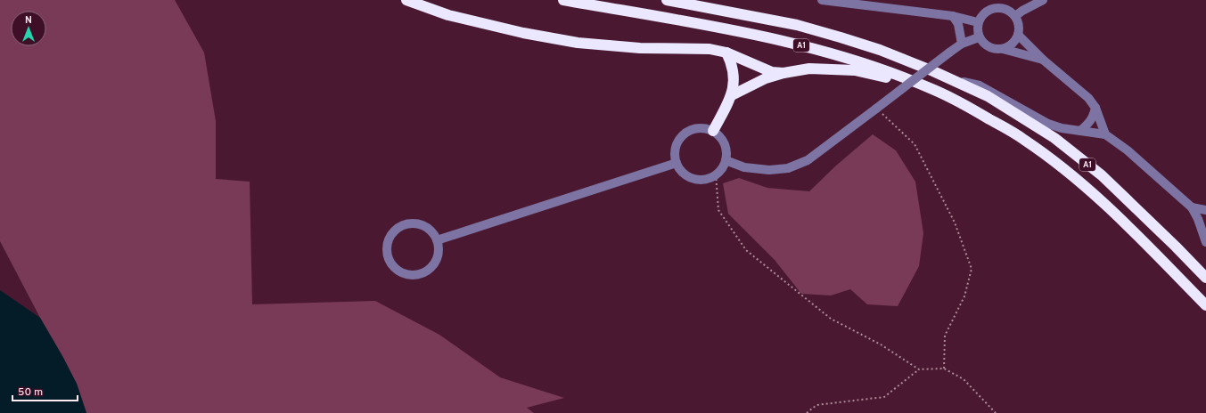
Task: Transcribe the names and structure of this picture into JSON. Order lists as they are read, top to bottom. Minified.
{"streets":{"highway":["A1"]},"scale_bar":"50 m","north":"top"}
